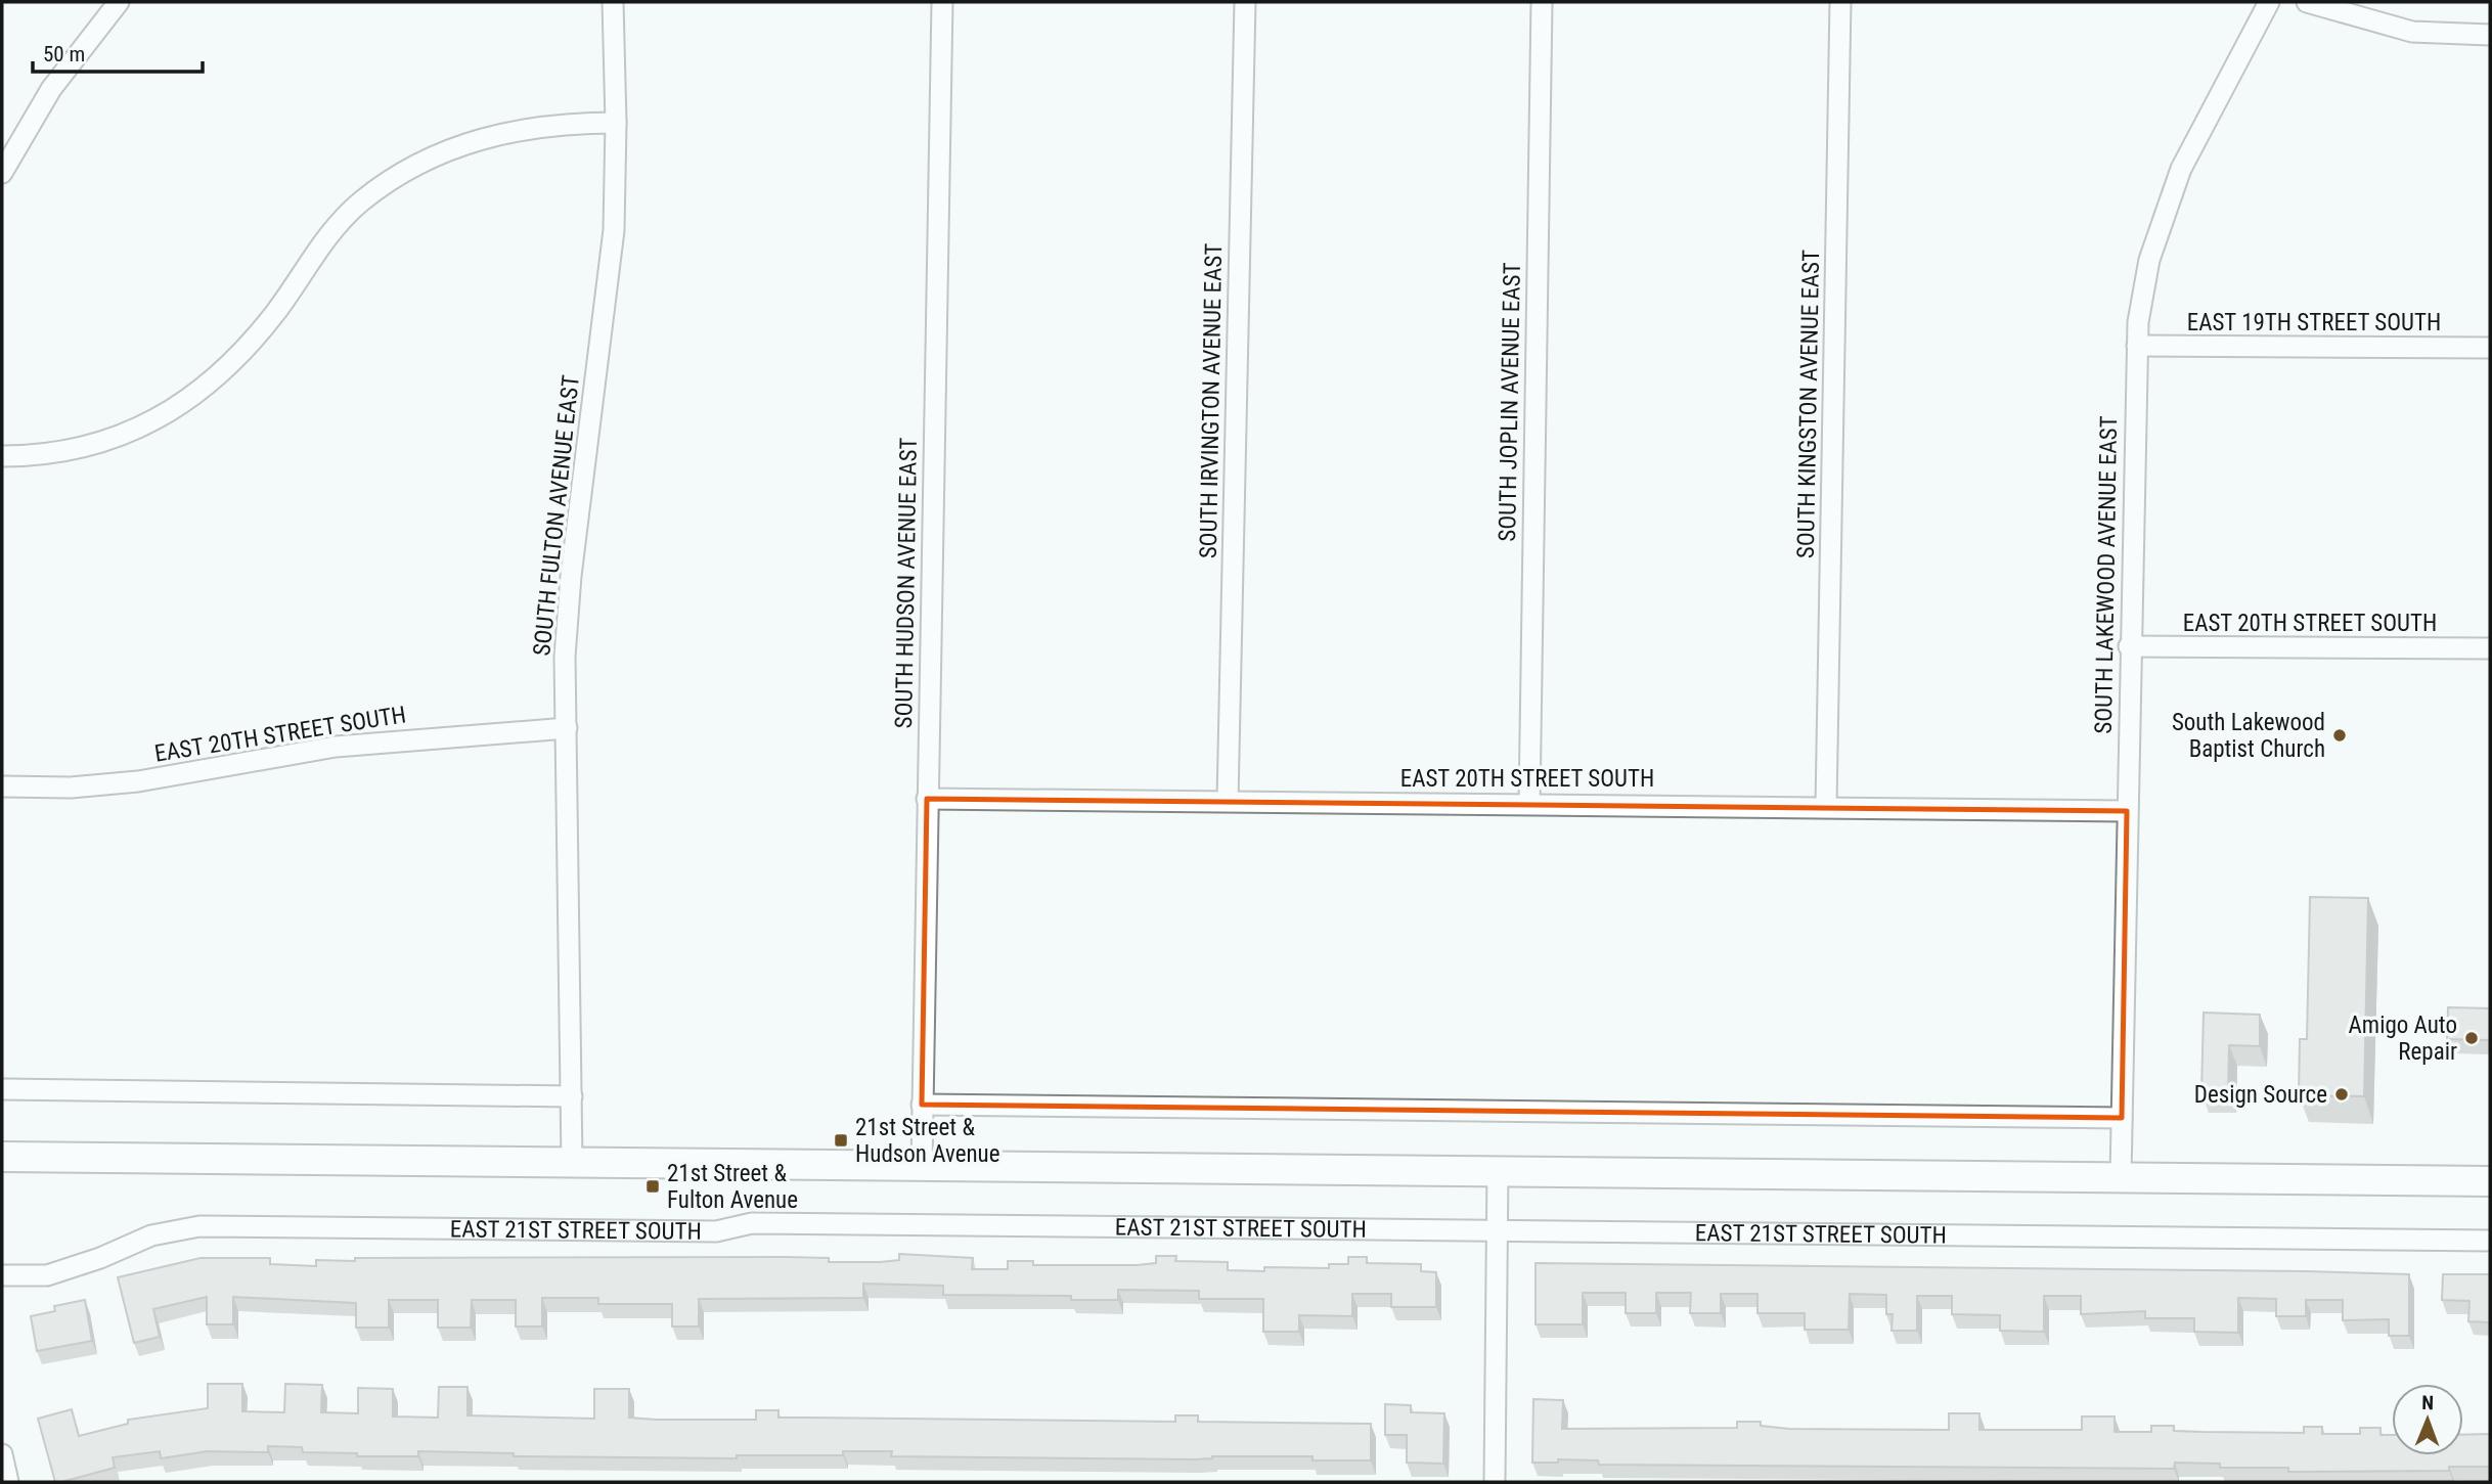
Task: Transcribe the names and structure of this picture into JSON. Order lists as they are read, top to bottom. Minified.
{"streets":{"street":["EAST 19TH STREET SOUTH","SOUTH IRVINGTON AVENUE EAST","SOUTH JOPLIN AVENUE EAST","SOUTH KINGSTON AVENUE EAST","SOUTH FULTON AVENUE EAST","SOUTH LAKEWOOD AVENUE EAST","SOUTH HUDSON AVENUE EAST","EAST 20TH STREET SOUTH","EAST 21ST STREET SOUTH"]},"crossings":[["EAST 19TH STREET SOUTH","SOUTH LAKEWOOD AVENUE EAST"],["SOUTH IRVINGTON AVENUE EAST","EAST 20TH STREET SOUTH"],["SOUTH JOPLIN AVENUE EAST","EAST 20TH STREET SOUTH"],["SOUTH KINGSTON AVENUE EAST","EAST 20TH STREET SOUTH"],["SOUTH FULTON AVENUE EAST","EAST 20TH STREET SOUTH"],["SOUTH LAKEWOOD AVENUE EAST","EAST 20TH STREET SOUTH"],["SOUTH HUDSON AVENUE EAST","EAST 20TH STREET SOUTH"]],"places":{"other":["South Lakewood Baptist Church","Amigo Auto Repair","Design Source"],"transit":["21st Street & Hudson Avenue","21st Street & Fulton Avenue"]},"scale_bar":"50 m","north":"top"}
